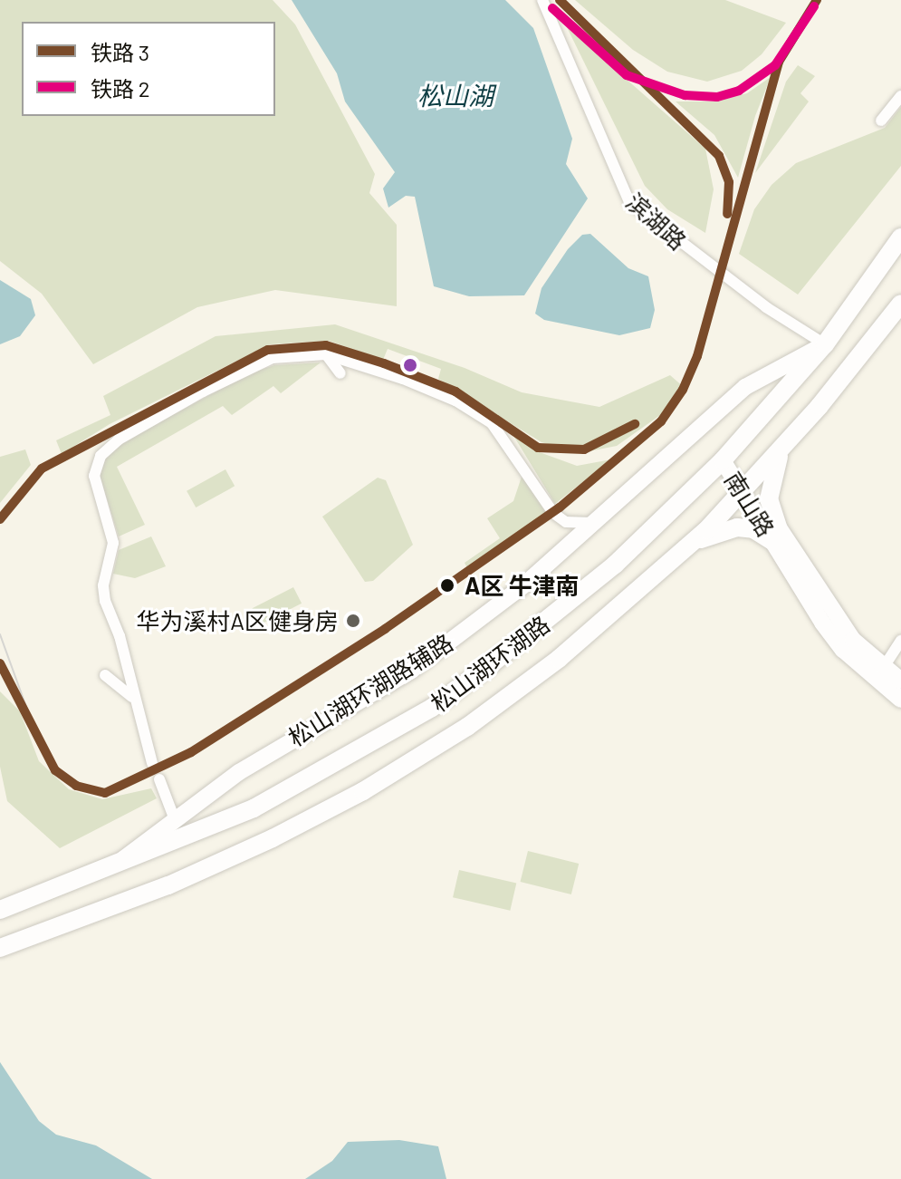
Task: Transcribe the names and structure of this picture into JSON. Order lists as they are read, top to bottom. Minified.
{"streets":{"main road":["南山路","松山湖环湖路","松山湖环湖路辅路"],"street":["滨湖路"]},"crossings":[["滨湖路","松山湖环湖路"],["滨湖路","松山湖环湖路辅路"],["南山路","松山湖环湖路"],["松山湖环湖路","松山湖环湖路辅路"]],"water":["松山湖"],"places":["A区 牛津南","华为溪村A区健身房"],"lines":["rail line 3","rail line 2"],"legend":["铁路 3","铁路 2"]}
